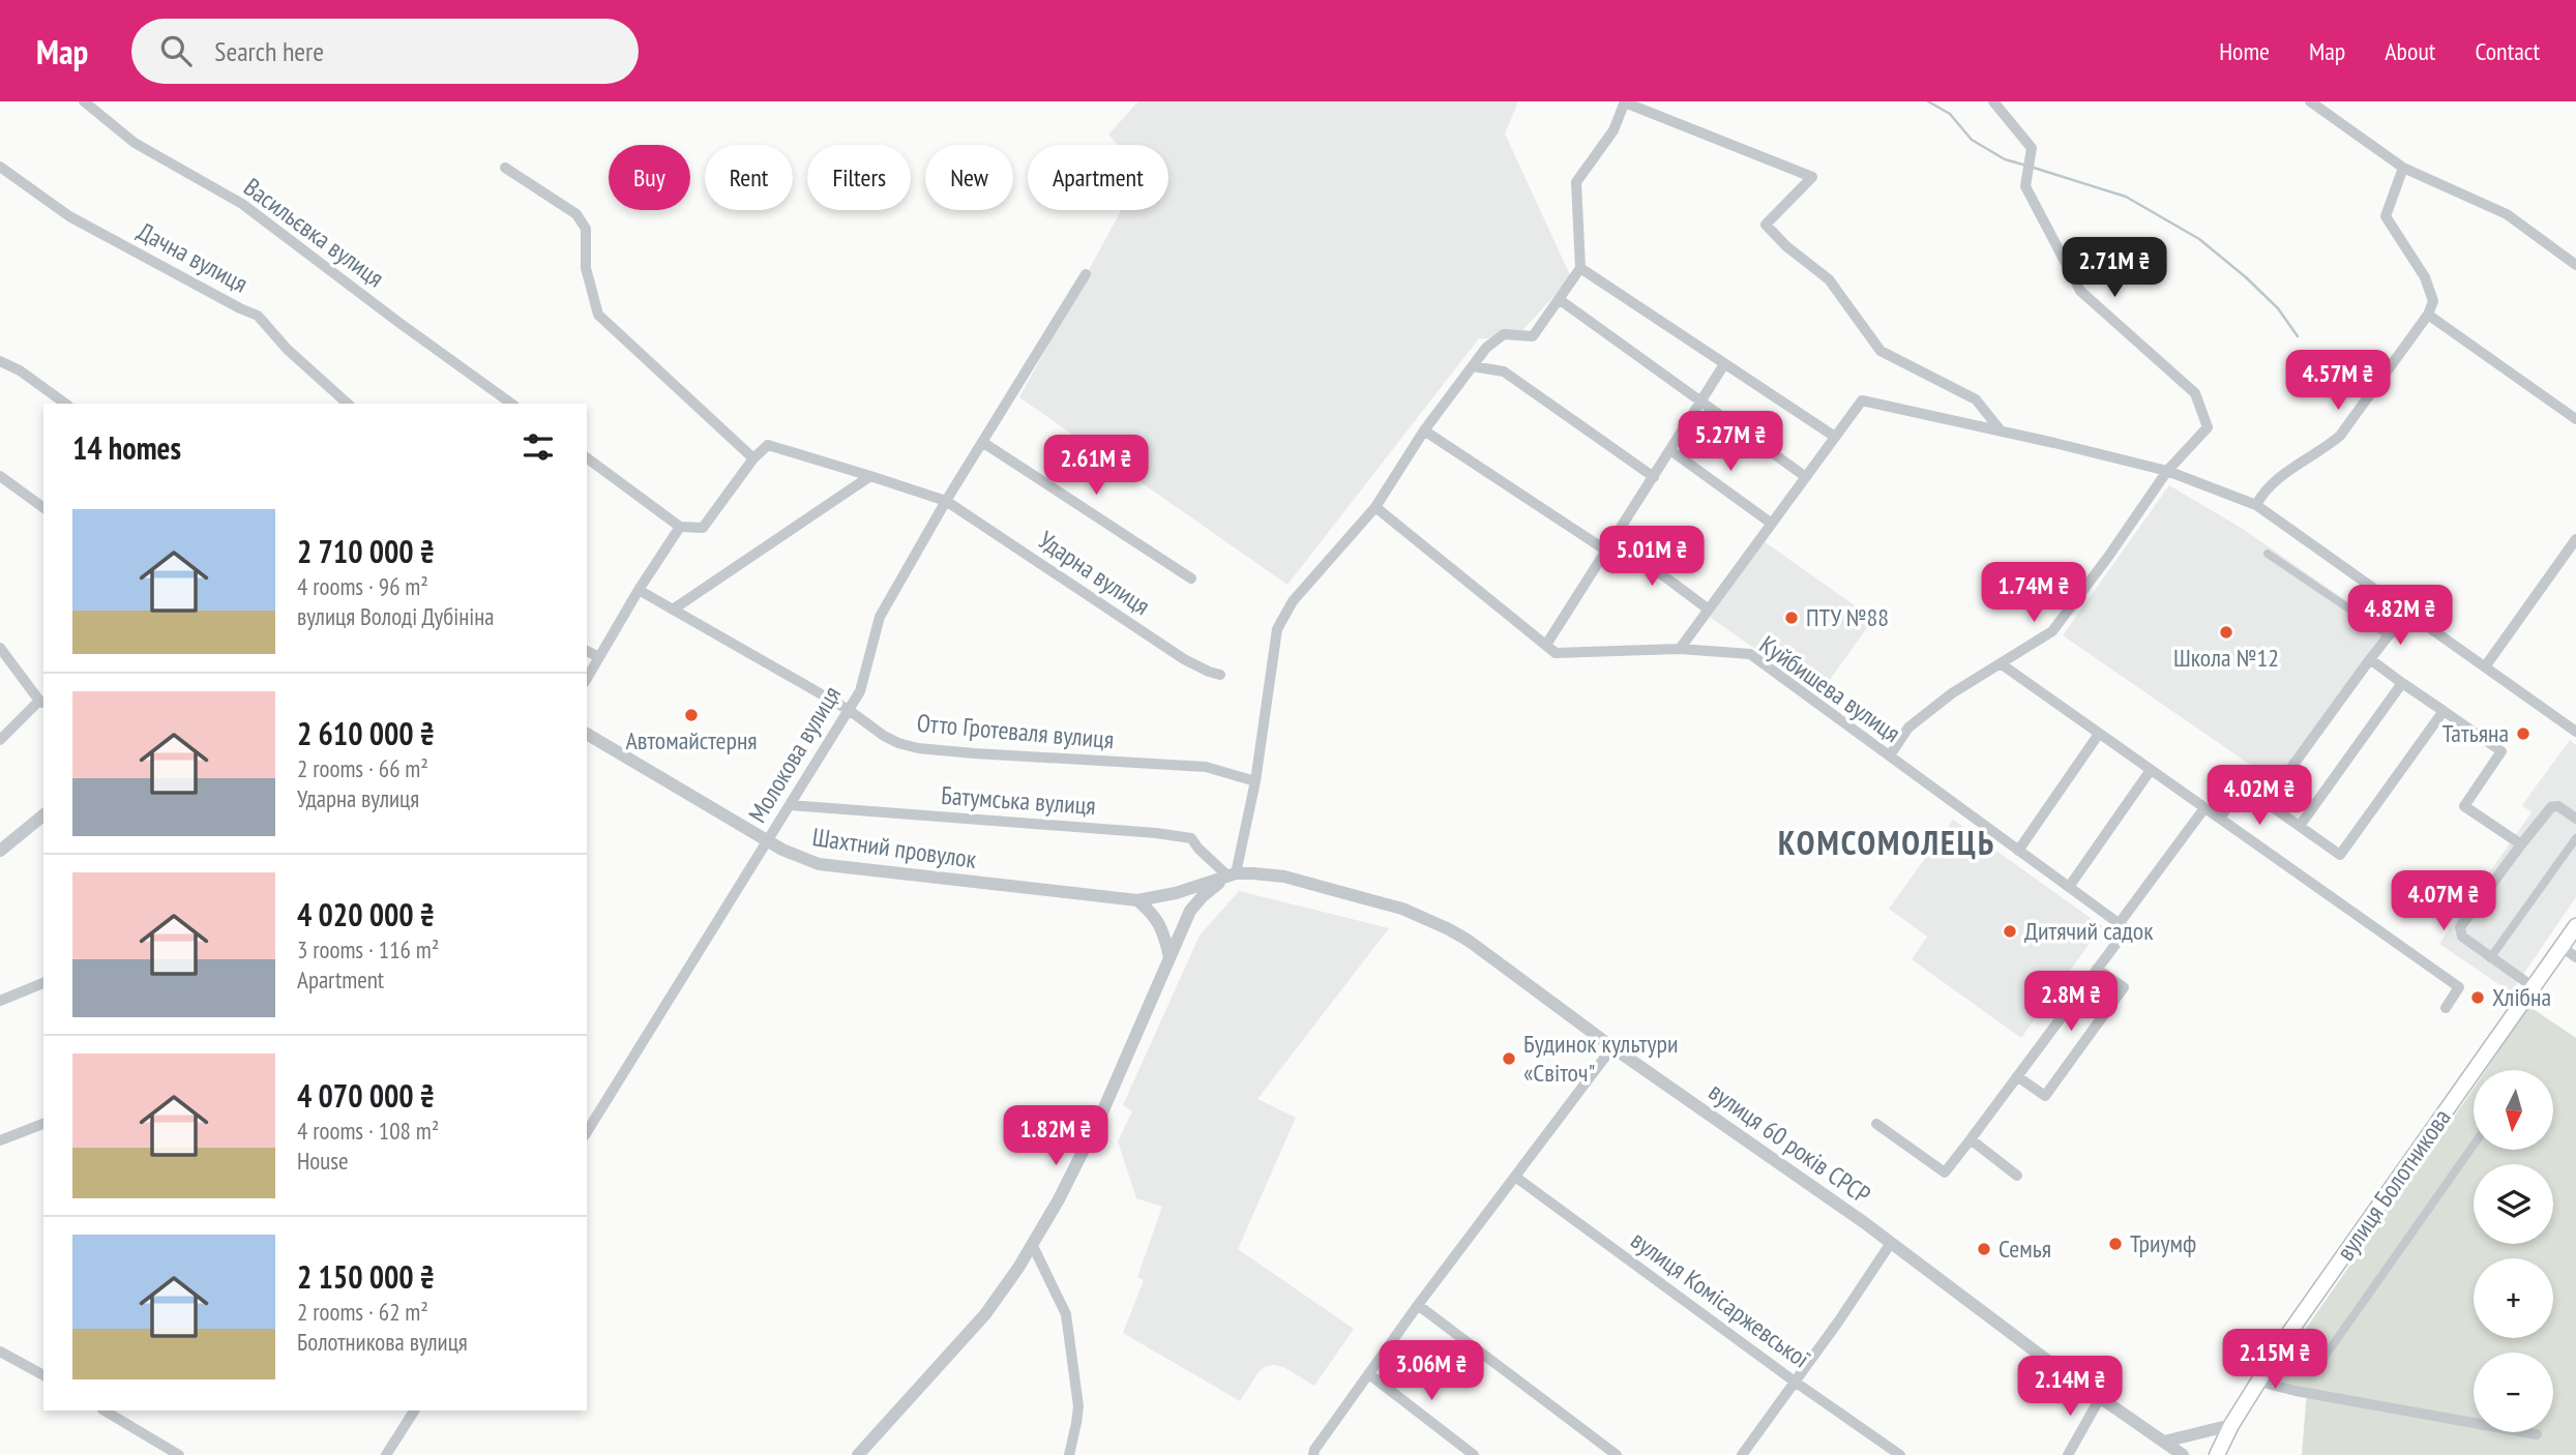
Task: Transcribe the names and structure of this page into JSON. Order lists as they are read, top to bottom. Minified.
{"streets":{"main road":["вулиця Болотникова"],"street":["Васильєвка вулиця","Дачна вулиця","Ударна вулиця","Куйбишева вулиця","Отто Гротеваля вулиця","Молокова вулиця","Батумська вулиця","Шахтний провулок","вулиця 60 років СРСР","вулиця Комісаржевської"]},"crossings":[["Ударна вулиця","Молокова вулиця"],["Отто Гротеваля вулиця","Молокова вулиця"],["Молокова вулиця","Батумська вулиця"],["Молокова вулиця","Шахтний провулок"],["Батумська вулиця","Шахтний провулок"],["Батумська вулиця","вулиця 60 років СРСР"],["Шахтний провулок","вулиця 60 років СРСР"]],"districts":["КОМСОМОЛЕЦЬ"],"places":["ПТУ №88","Школа №12","Автомайстерня","Татьяна","Дитячий садок","Хлібна","Будинок культури «Світоч\"","Триумф","Семья"],"north":"bottom","page":{"header":"Map","search":"Search here","nav":["Home","Map","About","Contact"],"chip":["Buy","Rent","Filters","New","Apartment"],"price":["2.71M ₴","4.57M ₴","5.27M ₴","2.61M ₴","5.01M ₴","1.74M ₴","4.82M ₴","4.02M ₴","4.07M ₴","2.8M ₴","1.82M ₴","2.15M ₴","3.06M ₴","2.14M ₴"],"heading":"14 homes","list":[{"name":"2 710 000 ₴","note":"4 rooms · 96 m² · вулиця Володі Дубініна"},{"name":"2 610 000 ₴","note":"2 rooms · 66 m² · Ударна вулиця"},{"name":"4 020 000 ₴","note":"3 rooms · 116 m² · Apartment"},{"name":"4 070 000 ₴","note":"4 rooms · 108 m² · House"},{"name":"2 150 000 ₴","note":"2 rooms · 62 m² · Болотникова вулиця"}],"map_buttons":["+","−"]}}
